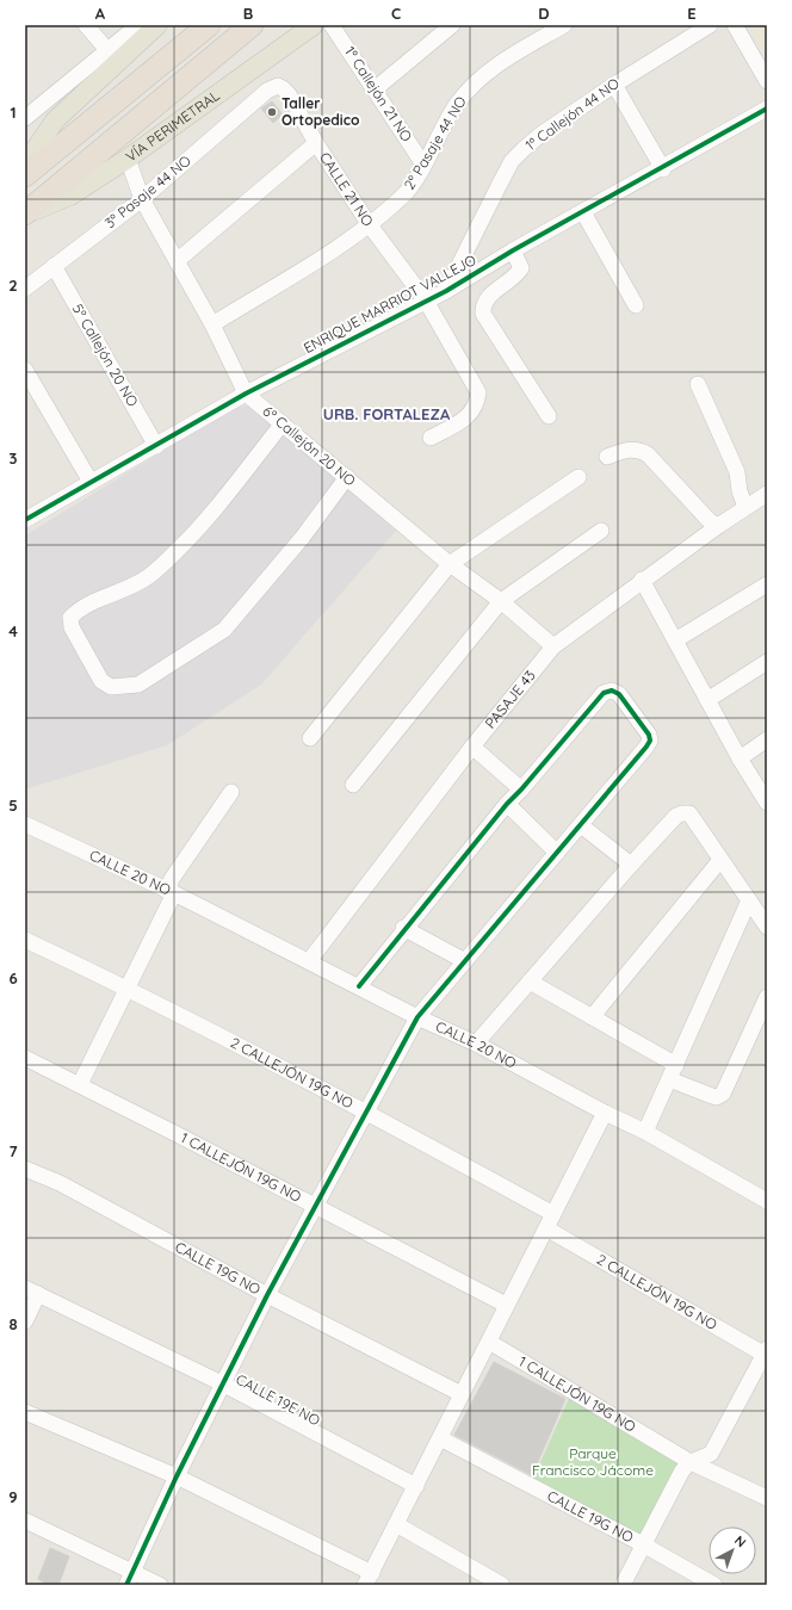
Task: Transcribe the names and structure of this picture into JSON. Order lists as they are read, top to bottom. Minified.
{"streets":{"highway":["VÍA PERIMETRAL"],"street":["1º Callejón 21 NO","1º Callejón 44 NO","2º Pasaje 44 NO","CALLE 21 NO","3º Pasaje 44 NO","ENRIQUE MARRIOT VALLEJO","5º Callejón 20 NO","6º Callejón 20 NO","PASAJE 43","CALLE 20 NO","2 CALLEJÓN 19G NO","1 CALLEJÓN 19G NO","CALLE 19G NO","CALLE 19E NO"]},"crossings":[["1º Callejón 21 NO","2º Pasaje 44 NO"],["1º Callejón 44 NO","ENRIQUE MARRIOT VALLEJO"],["VÍA PERIMETRAL","6º Callejón 20 NO"],["2º Pasaje 44 NO","CALLE 21 NO"],["2º Pasaje 44 NO","6º Callejón 20 NO"],["CALLE 21 NO","3º Pasaje 44 NO"],["CALLE 21 NO","ENRIQUE MARRIOT VALLEJO"],["3º Pasaje 44 NO","5º Callejón 20 NO"],["3º Pasaje 44 NO","6º Callejón 20 NO"],["ENRIQUE MARRIOT VALLEJO","5º Callejón 20 NO"],["ENRIQUE MARRIOT VALLEJO","6º Callejón 20 NO"],["6º Callejón 20 NO","PASAJE 43"],["PASAJE 43","CALLE 20 NO"]],"districts":["URB. FORTALEZA"],"parks":["Parque Francisco Jácome"],"places":["Taller Ortopedico"],"north":"top right","grid":{"columns":["A","B","C","D","E"],"rows":["1","2","3","4","5","6","7","8","9"]}}
